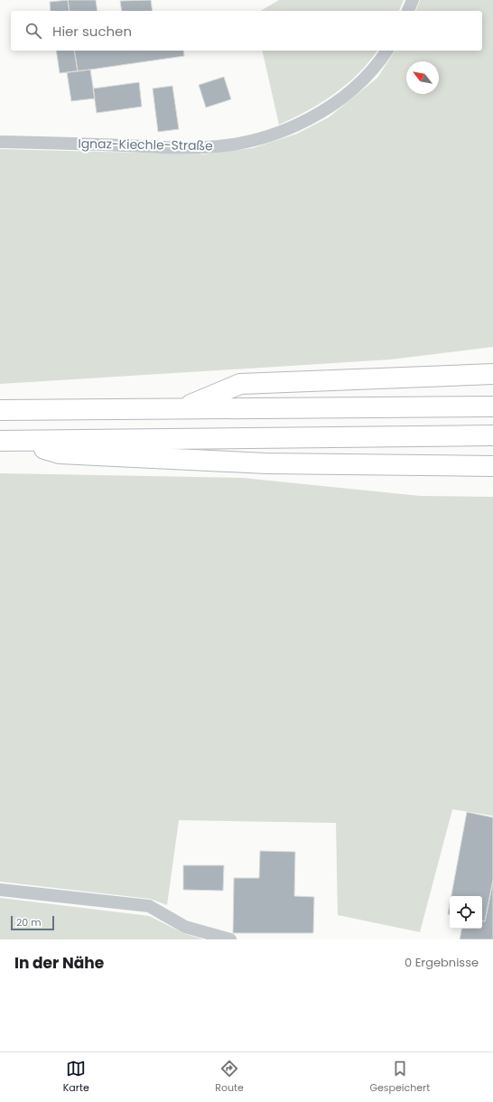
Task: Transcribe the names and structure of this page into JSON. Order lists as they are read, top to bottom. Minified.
{"streets":{"street":["Ignaz-Kiechle-Straße"]},"scale_bar":"20 m","north":"top left","page":{"search":"Hier suchen","scale":"20 m","heading":["In der Nähe","0 Ergebnisse"],"nav":["Karte","Route","Gespeichert"]}}
